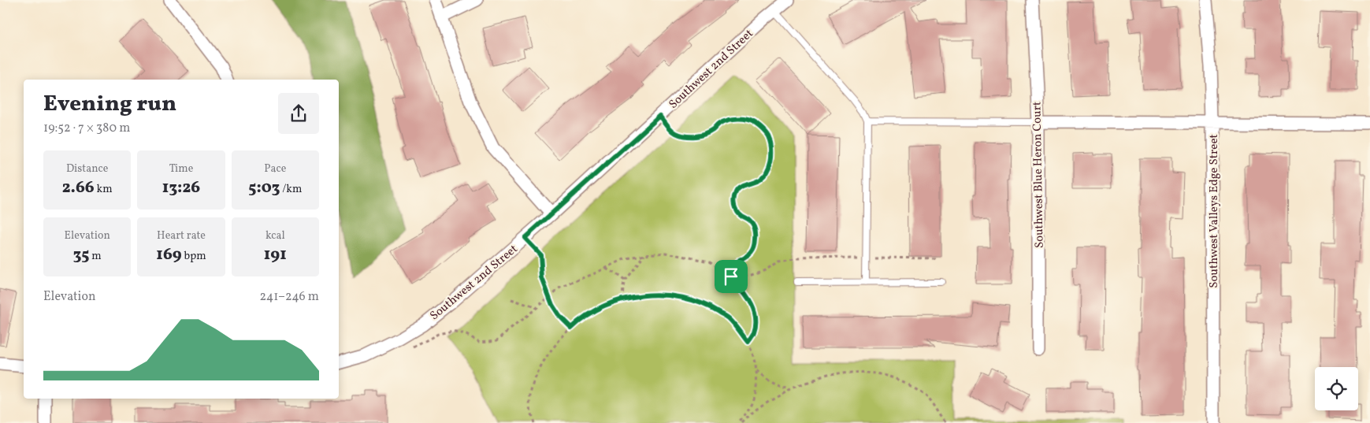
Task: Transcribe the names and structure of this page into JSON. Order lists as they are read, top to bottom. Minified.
{"streets":{"street":["Southwest 2nd Street","Southwest Blue Heron Court","Southwest Valleys Edge Street"]},"page":{"heading":["Evening run","19:52 · 7 × 380 m"],"stats":[["Distance","2.66 km"],["Time","13:26"],["Pace","5:03 /km"],["Elevation","35 m"],["Heart rate","169 bpm"],["kcal","191"]],"chart":["Elevation","241–246 m"]}}
